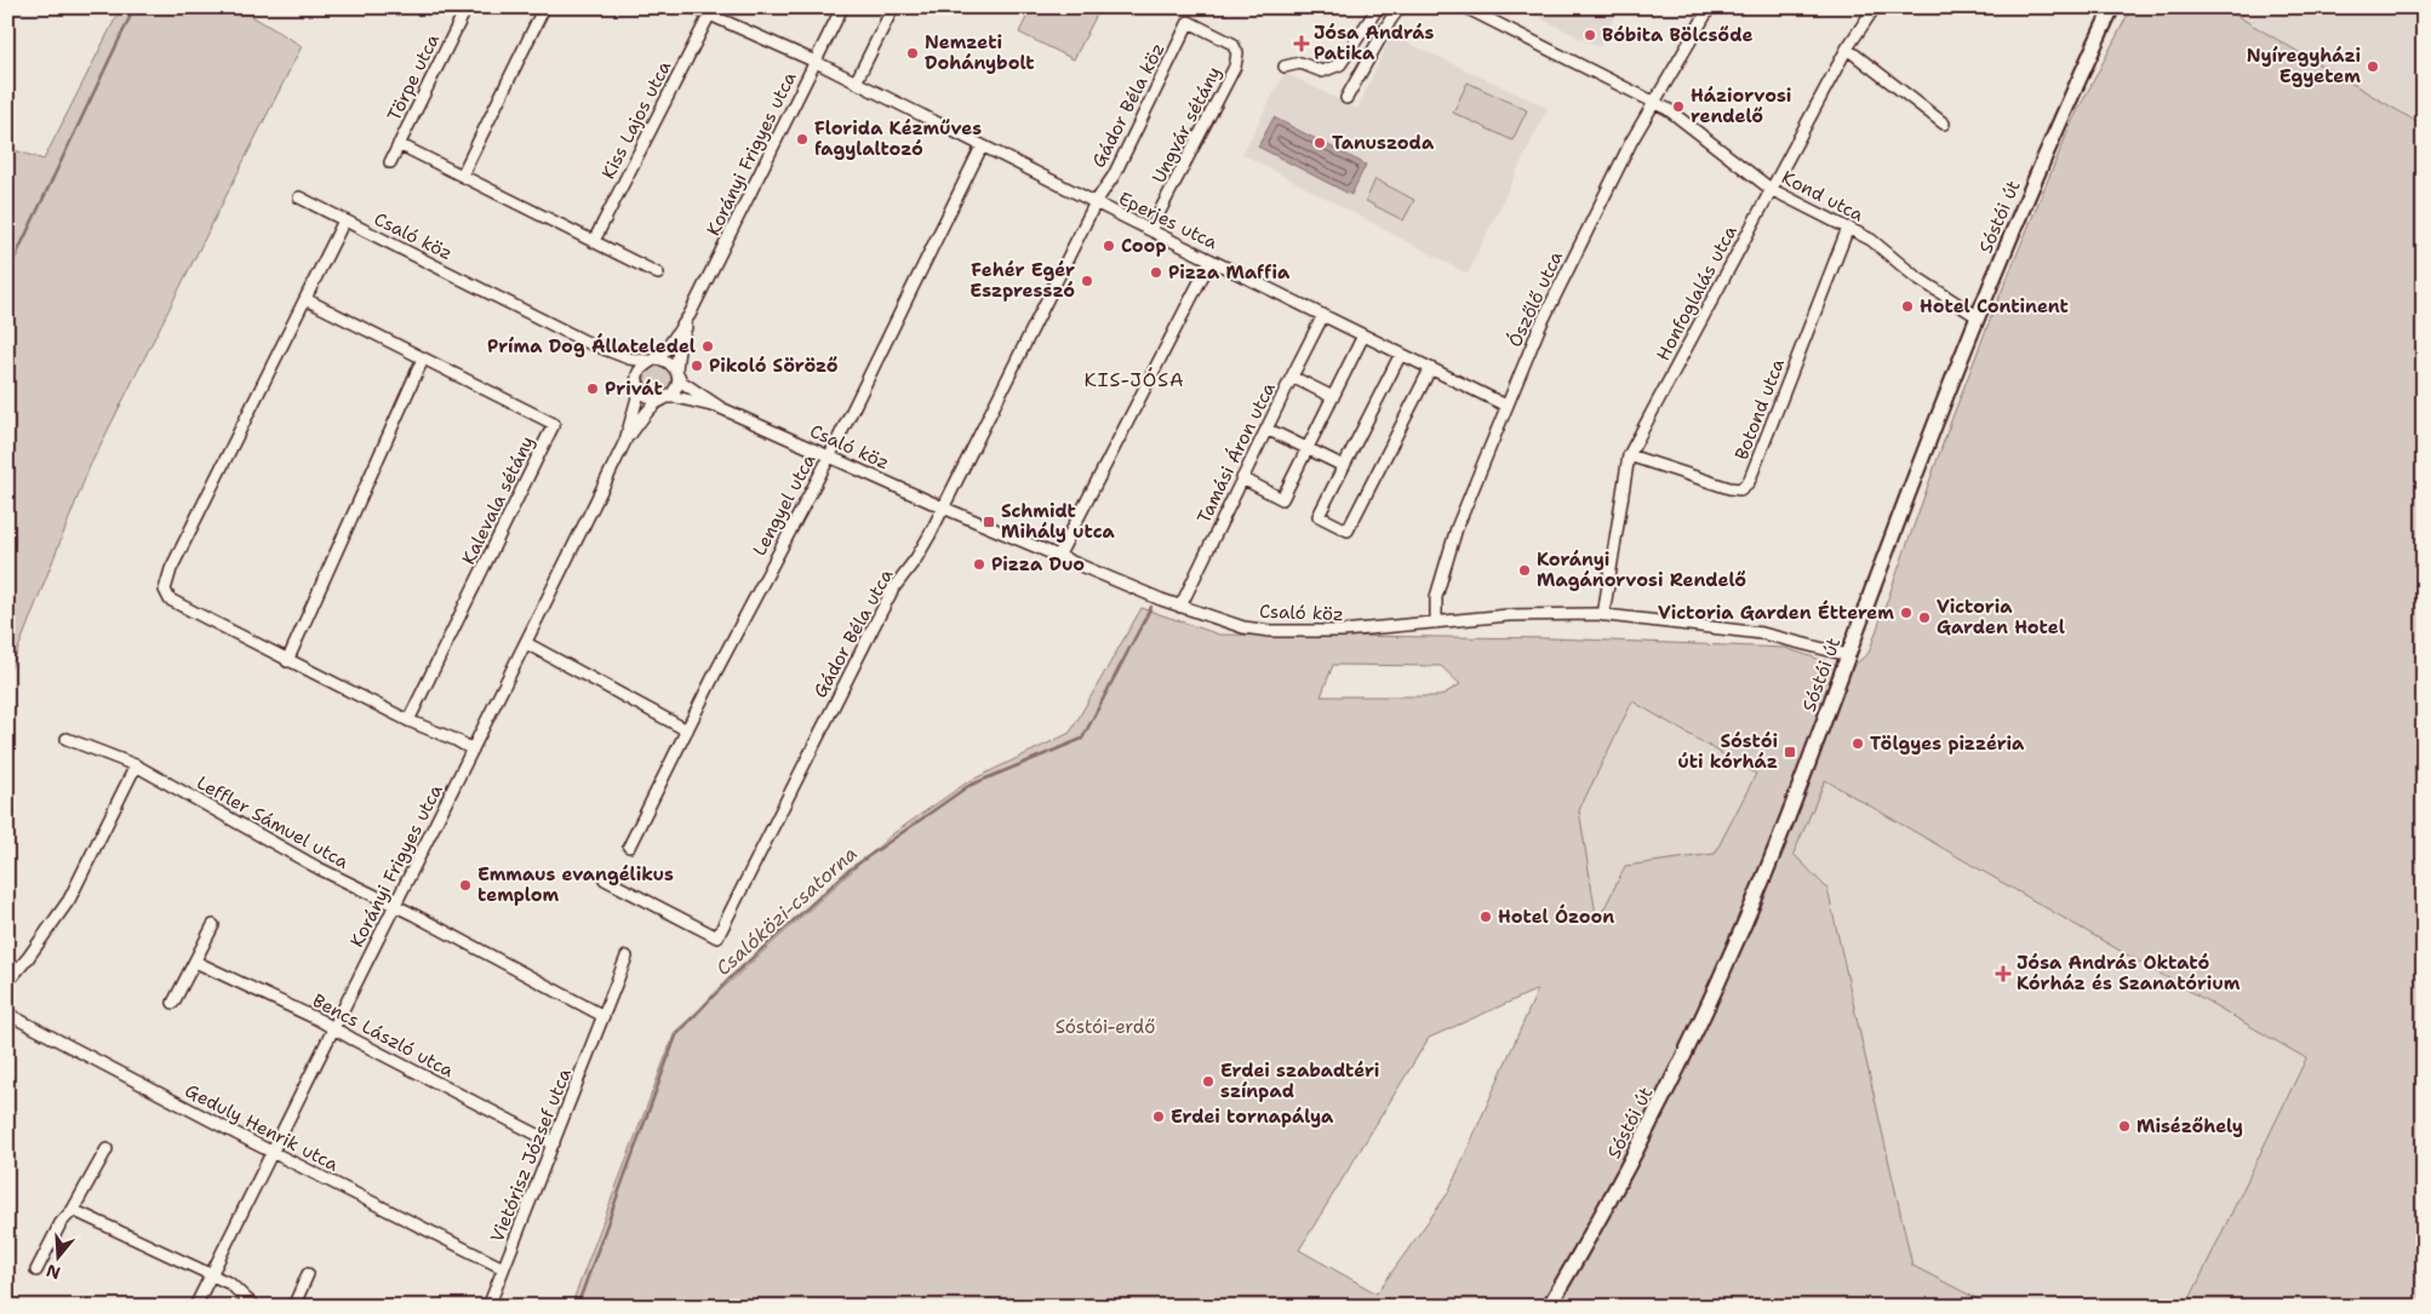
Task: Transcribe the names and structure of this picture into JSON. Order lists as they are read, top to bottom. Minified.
{"streets":{"main road":["Sóstói út"],"street":["Törpe utca","Gádor Béla köz","Kiss Lajos utca","Ungvár sétány","Korányi Frigyes utca","Kond utca","Eperjes utca","Csaló köz","Honfoglalás utca","Ószőlő utca","Botond utca","Tamási Áron utca","Kalevala sétány","Lengyel utca","Gádor Béla utca","Leffler Sámuel utca","Bencs László utca","Geduly Henrik utca","Vietórisz József utca"]},"crossings":[["Gádor Béla köz","Ungvár sétány"],["Gádor Béla köz","Eperjes utca"],["Gádor Béla köz","Gádor Béla utca"],["Kiss Lajos utca","Eperjes utca"],["Ungvár sétány","Eperjes utca"],["Korányi Frigyes utca","Eperjes utca"],["Korányi Frigyes utca","Csaló köz"],["Korányi Frigyes utca","Leffler Sámuel utca"],["Korányi Frigyes utca","Bencs László utca"],["Korányi Frigyes utca","Geduly Henrik utca"],["Kond utca","Sóstói út"],["Kond utca","Honfoglalás utca"],["Kond utca","Ószőlő utca"],["Kond utca","Botond utca"],["Sóstói út","Csaló köz"],["Eperjes utca","Ószőlő utca"],["Eperjes utca","Tamási Áron utca"],["Eperjes utca","Lengyel utca"],["Eperjes utca","Gádor Béla utca"],["Csaló köz","Honfoglalás utca"],["Csaló köz","Ószőlő utca"],["Csaló köz","Tamási Áron utca"],["Csaló köz","Lengyel utca"],["Csaló köz","Gádor Béla utca"],["Honfoglalás utca","Botond utca"],["Bencs László utca","Vietórisz József utca"],["Geduly Henrik utca","Vietórisz József utca"]],"districts":["KIS-JÓSA"],"water":["Csalóközi-csatorna"],"parks":["Sóstói-erdő"],"places":{"other":["Bóbita Bölcsőde","Nemzeti Dohánybolt","Nyíregyházi Egyetem","Háziorvosi rendelő","Florida Kézműves fagylaltozó","Tanuszoda","Coop","Pizza Maffia","Fehér Egér Eszpresszó","Hotel Continent","Príma Dog Állateledel","Pikoló Söröző","Privát","Pizza Duo","Korányi Magánorvosi Rendelő","Victoria Garden Étterem","Victoria Garden Hotel","Tölgyes pizzéria","Emmaus evangélikus templom","Hotel Ózoon","Erdei szabadtéri színpad","Erdei tornapálya","Misézőhely"],"health":["Jósa András Patika","Jósa András Oktató Kórház és Szanatórium"],"transit":["Schmidt Mihály utca","Sóstói úti kórház"]},"north":"bottom"}
